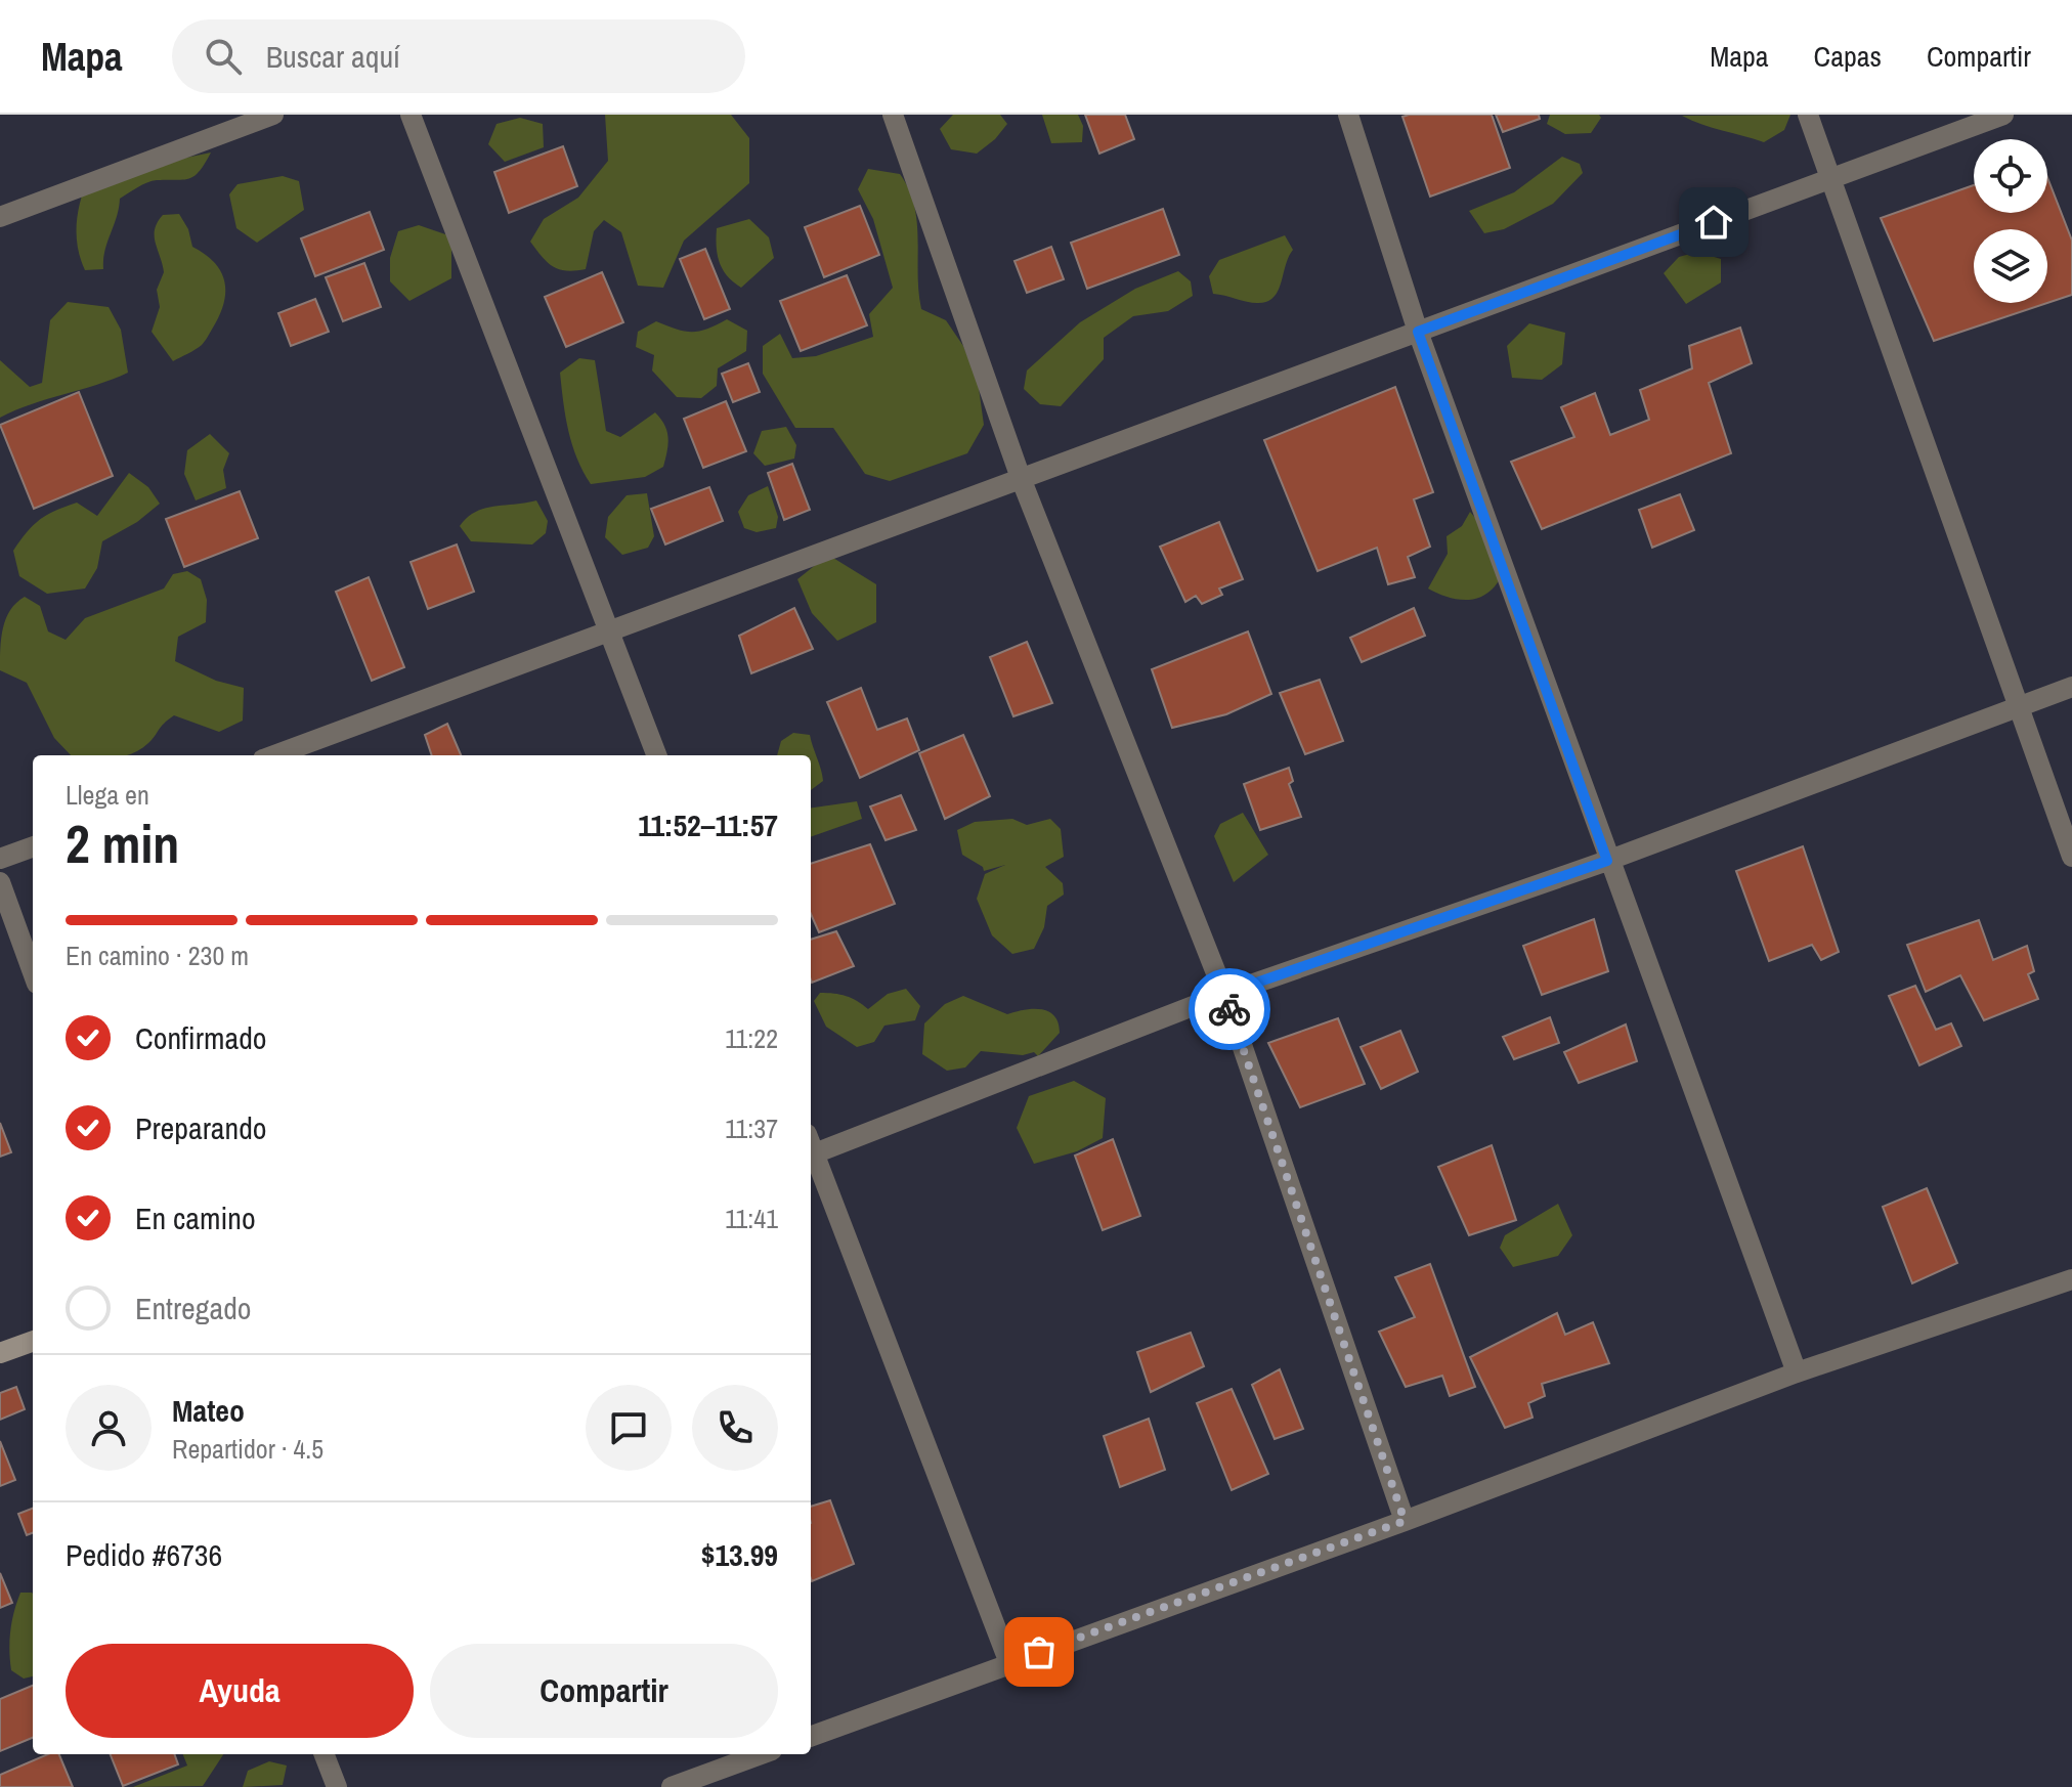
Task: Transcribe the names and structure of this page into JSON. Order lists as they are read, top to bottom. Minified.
{"page":{"header":"Mapa","search":"Buscar aquí","nav":["Mapa","Capas","Compartir"],"heading":["2 min","Llega en","11:52–11:57"],"panel":["Mateo","Repartidor · 4.5","Pedido #6736","$13.99"],"bar":"En camino · 230 m","list":[["Confirmado","11:22"],["Preparando","11:37"],["En camino","11:41"],"Entregado"],"buttons":["Ayuda","Compartir"]}}
